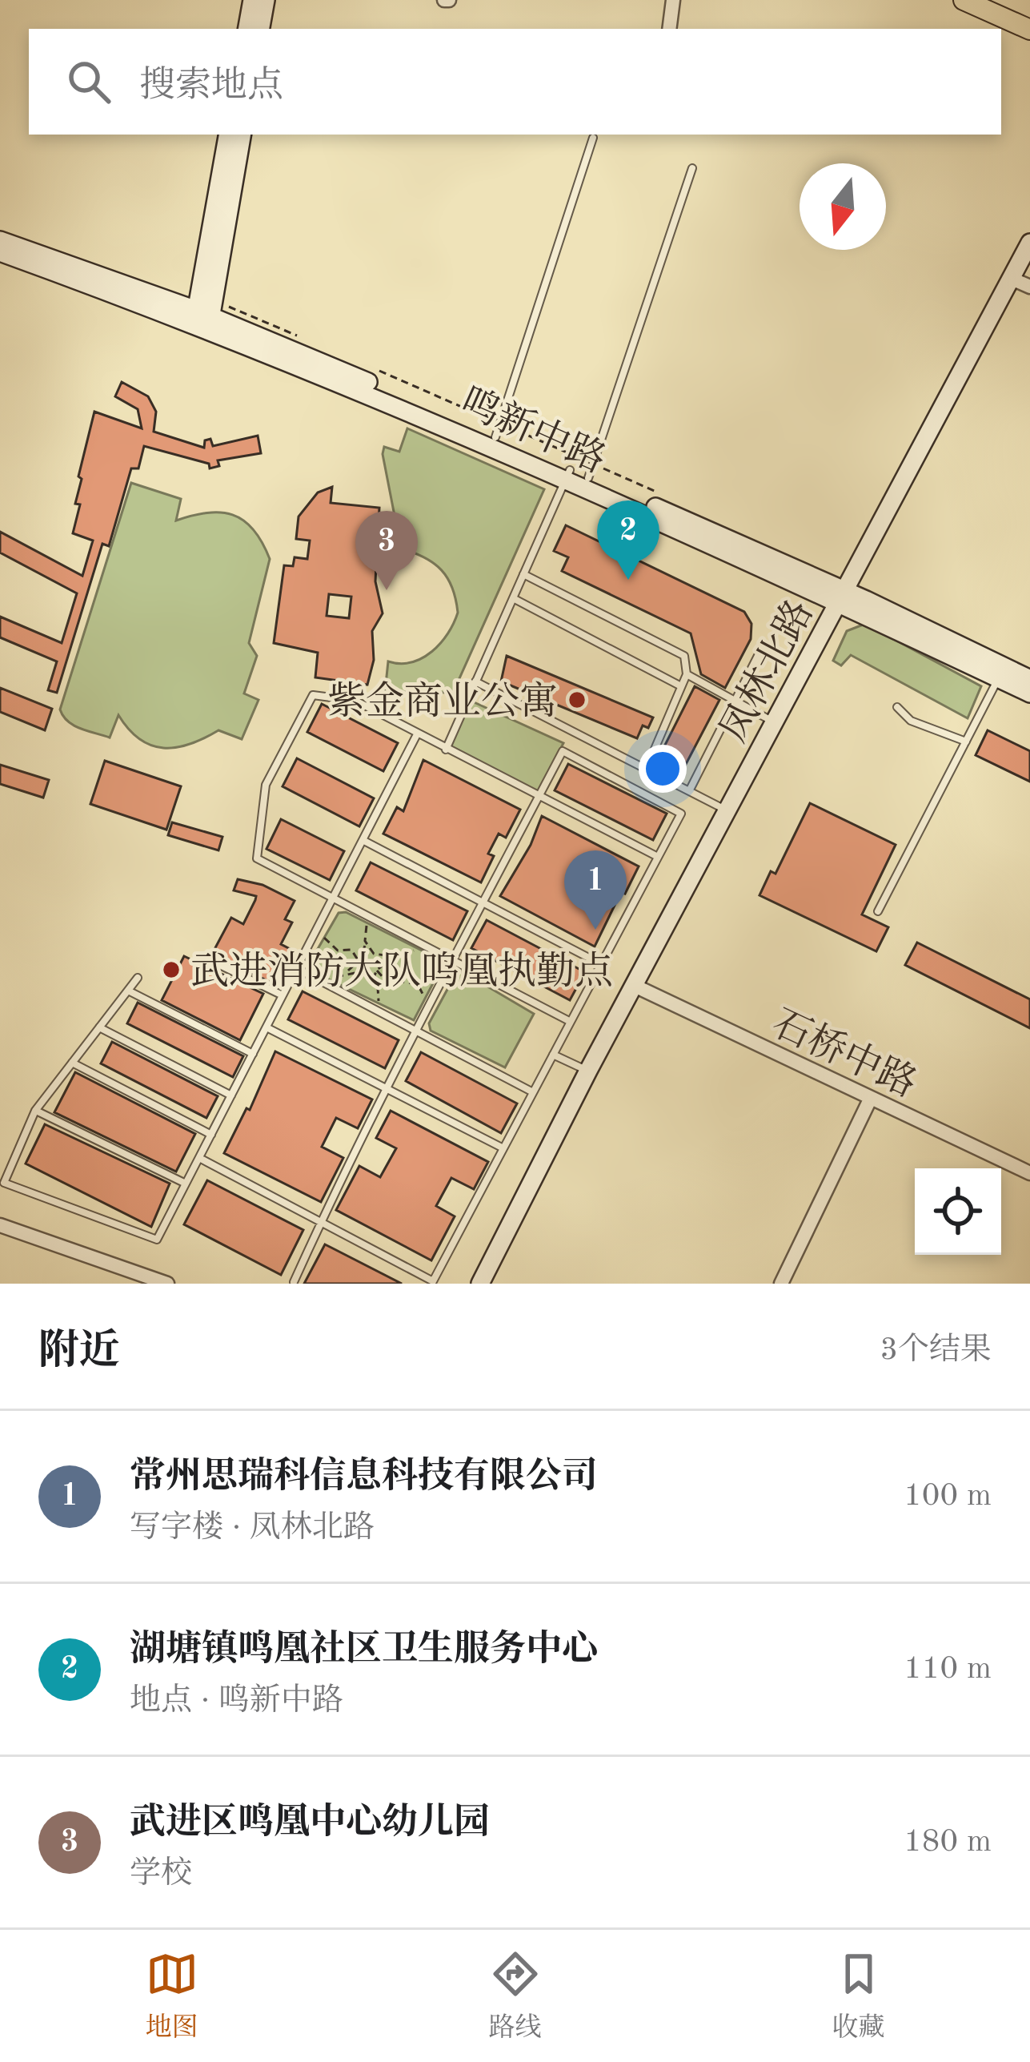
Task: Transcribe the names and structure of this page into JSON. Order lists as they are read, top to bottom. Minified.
{"streets":{"main road":["鸣新中路","凤林北路"],"street":["石桥中路"]},"crossings":[["鸣新中路","凤林北路"],["凤林北路","石桥中路"]],"places":["紫金商业公寓","武进消防大队呜凰执勤点"],"north":"bottom","page":{"search":"搜索地点","pins":["2","3","1"],"heading":["附近","3个结果"],"list":[{"mark":"1","name":"常州思瑞科信息科技有限公司","note":"写字楼 · 凤林北路","value":"100 m"},{"mark":"2","name":"湖塘镇鸣凰社区卫生服务中心","note":"地点 · 鸣新中路","value":"110 m"},{"mark":"3","name":"武进区鸣凰中心幼儿园","note":"学校","value":"180 m"}],"nav":["地图","路线","收藏"]}}
